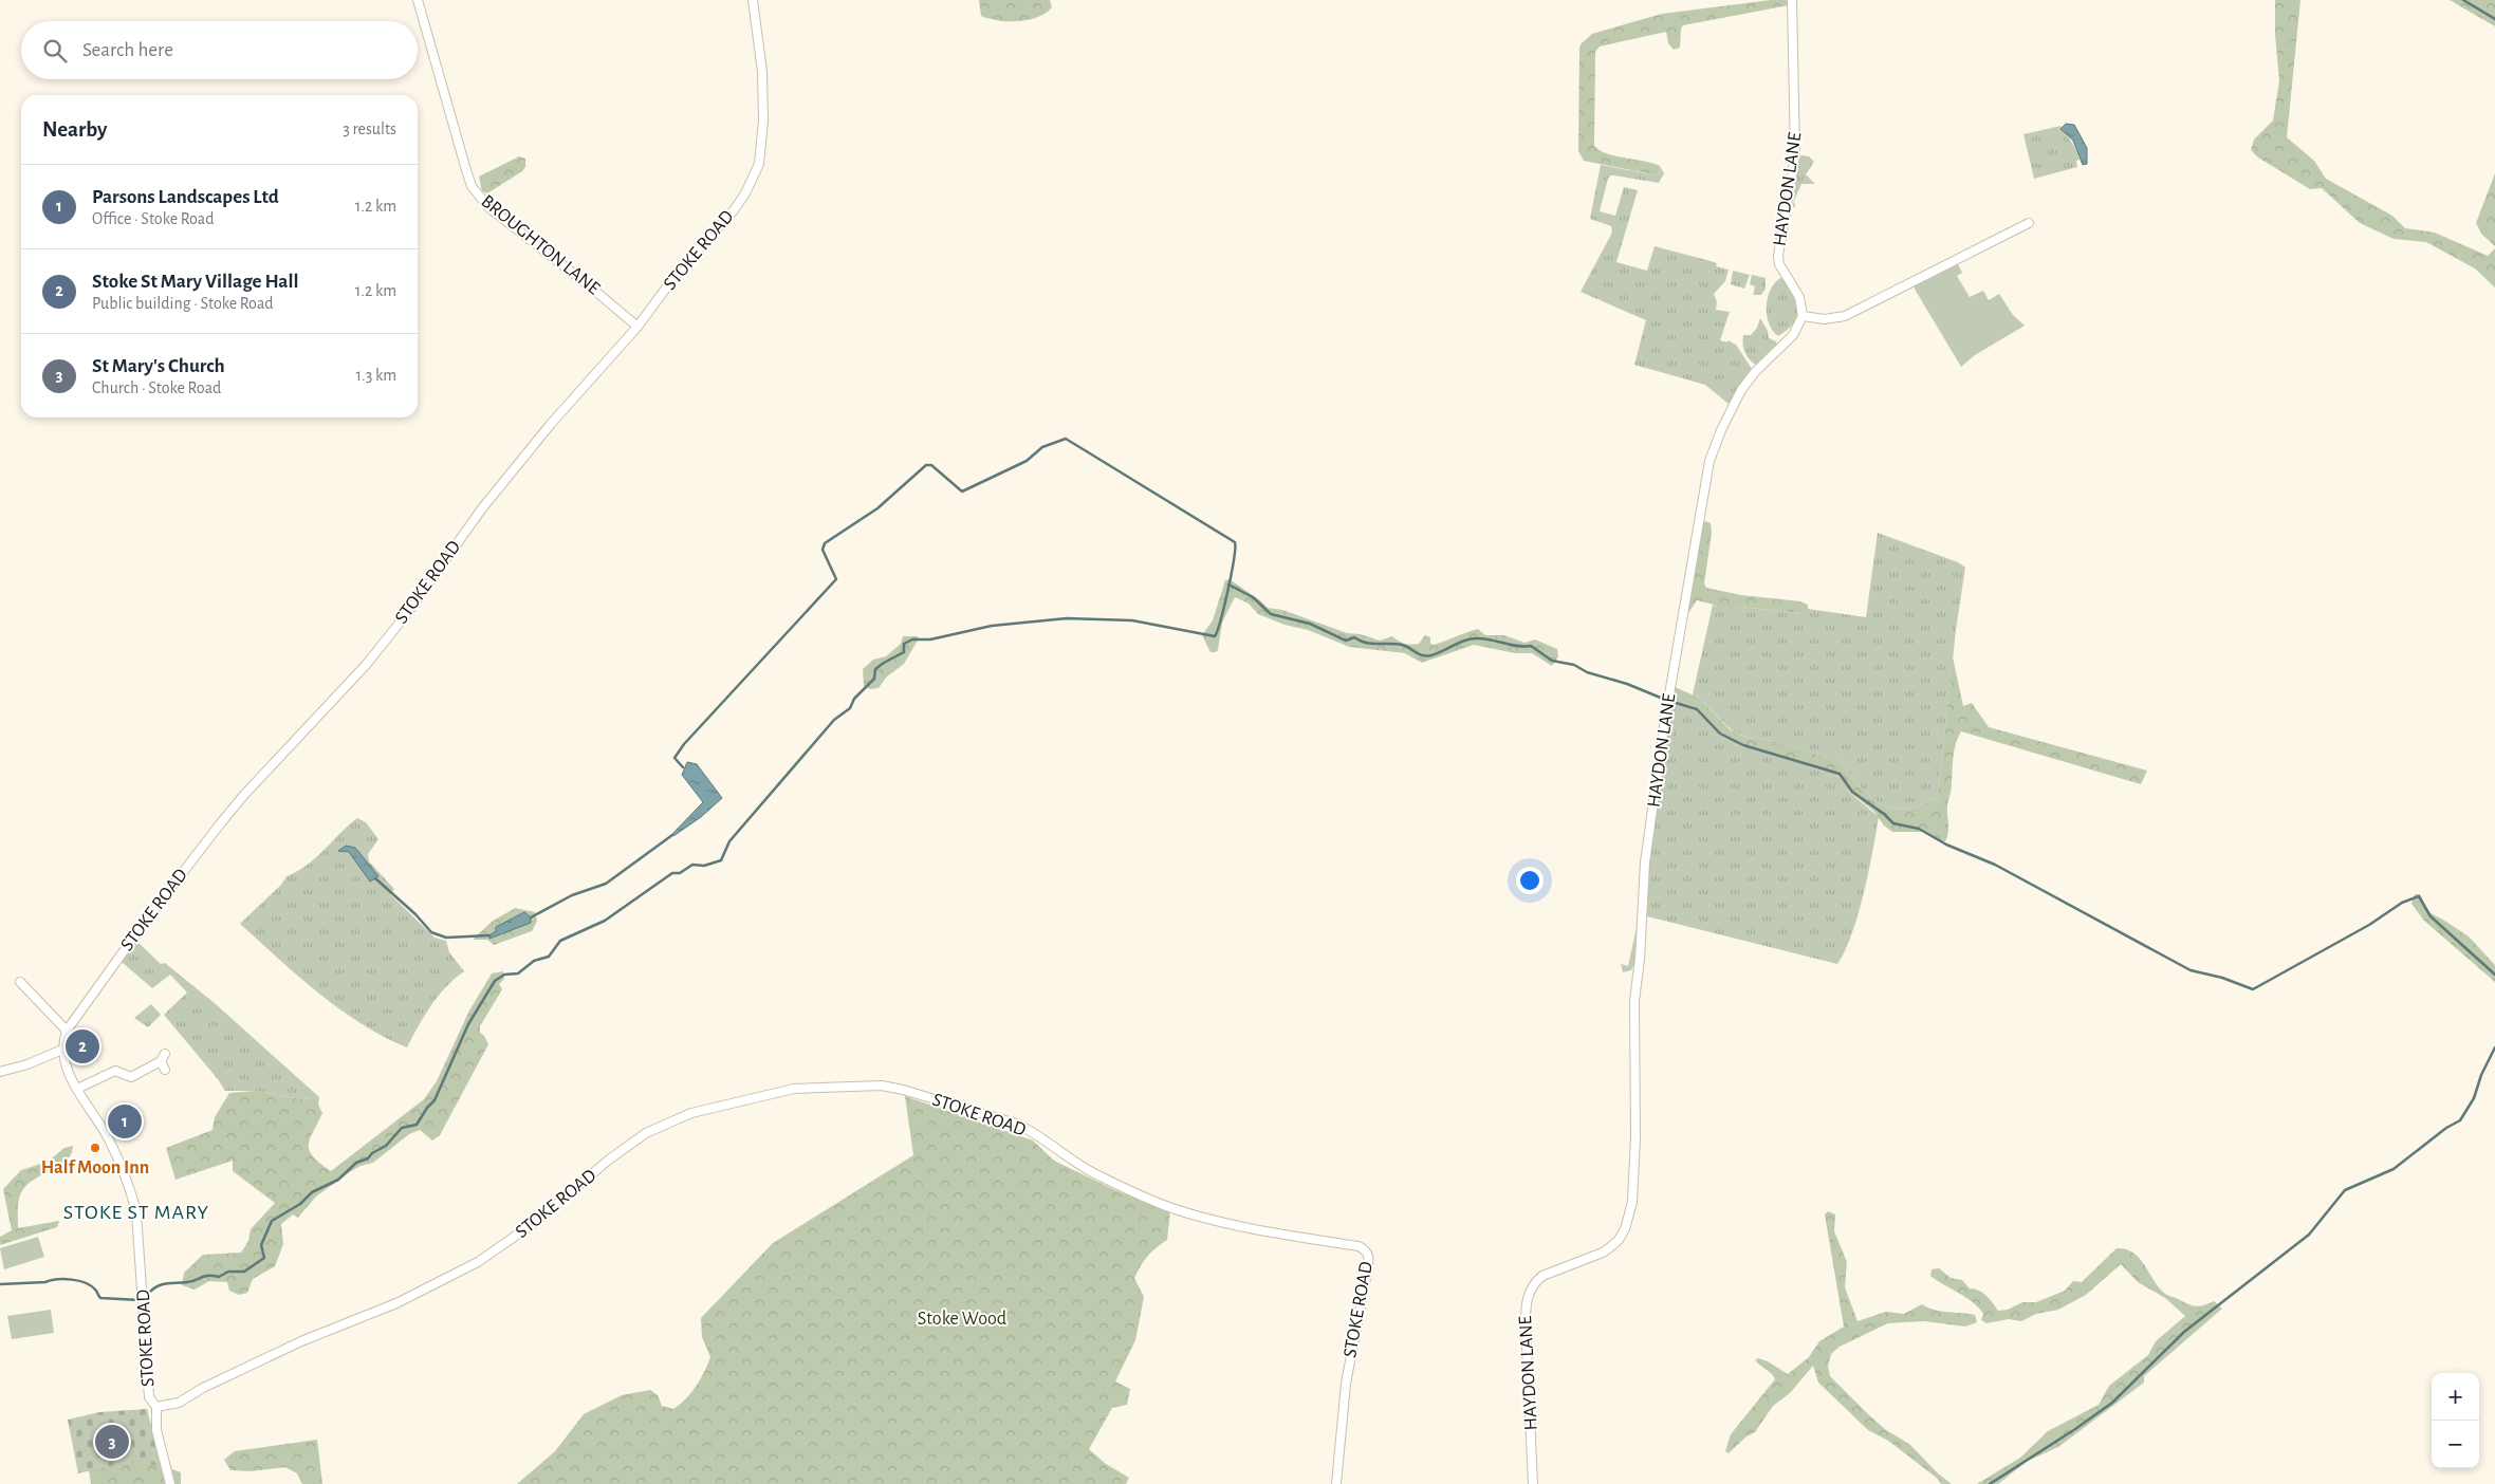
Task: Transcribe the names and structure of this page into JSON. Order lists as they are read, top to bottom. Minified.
{"streets":{"street":["HAYDON LANE","BROUGHTON LANE","STOKE ROAD"]},"crossings":[["BROUGHTON LANE","STOKE ROAD"]],"districts":["STOKE ST MARY"],"parks":["Stoke Wood"],"places":["Half Moon Inn"],"page":{"search":"Search here","heading":["Nearby","3 results"],"list":[{"mark":"1","name":"Parsons Landscapes Ltd","note":"Office · Stoke Road","value":"1.2 km"},{"mark":"2","name":"Stoke St Mary Village Hall","note":"Public building · Stoke Road","value":"1.2 km"},{"mark":"3","name":"St Mary's Church","note":"Church · Stoke Road","value":"1.3 km"}],"pins":["2","1","3"],"map_buttons":["+","−"]}}
